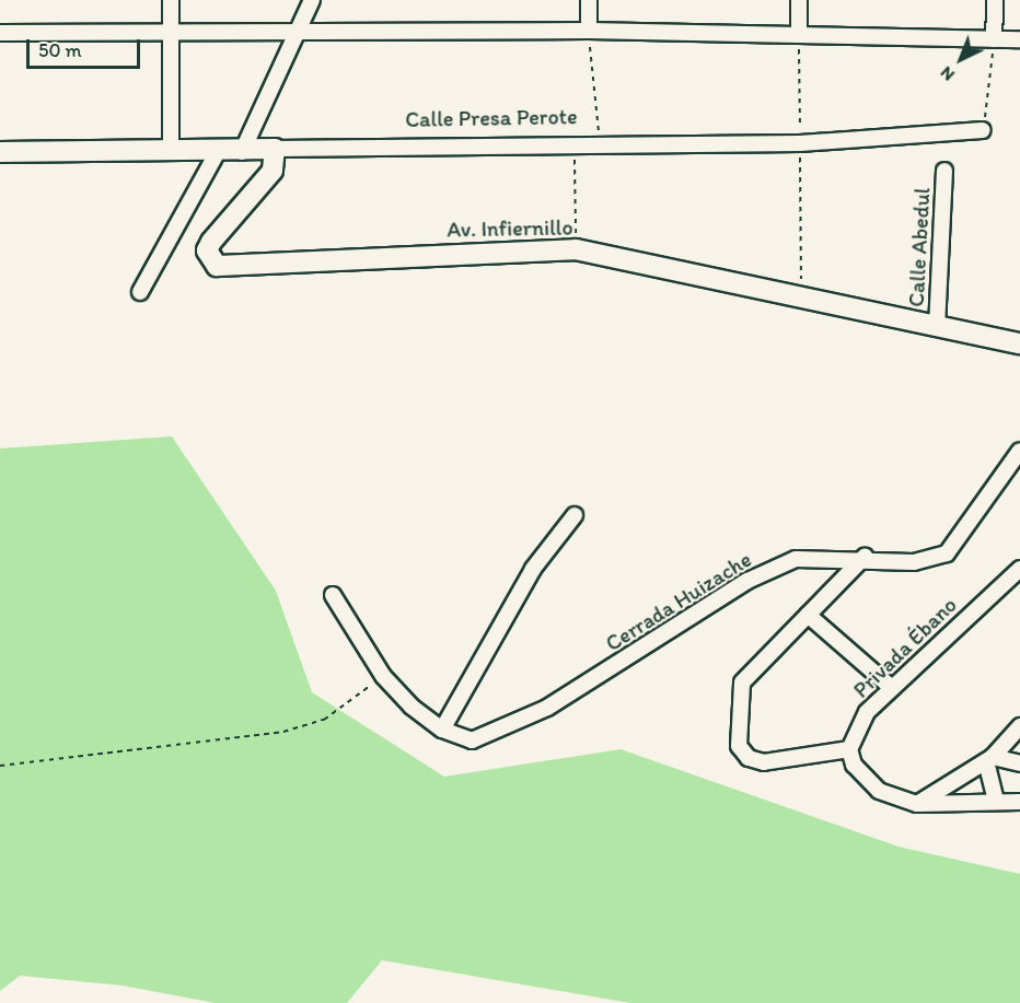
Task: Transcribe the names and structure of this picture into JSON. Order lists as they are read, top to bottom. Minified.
{"streets":{"street":["Calle Presa Perote","Av. Infiernillo","Calle Abedul","Cerrada Huizache","Privada Ébano"]},"crossings":[["Calle Presa Perote","Av. Infiernillo"],["Av. Infiernillo","Calle Abedul"]],"scale_bar":"50 m","north":"bottom left"}
